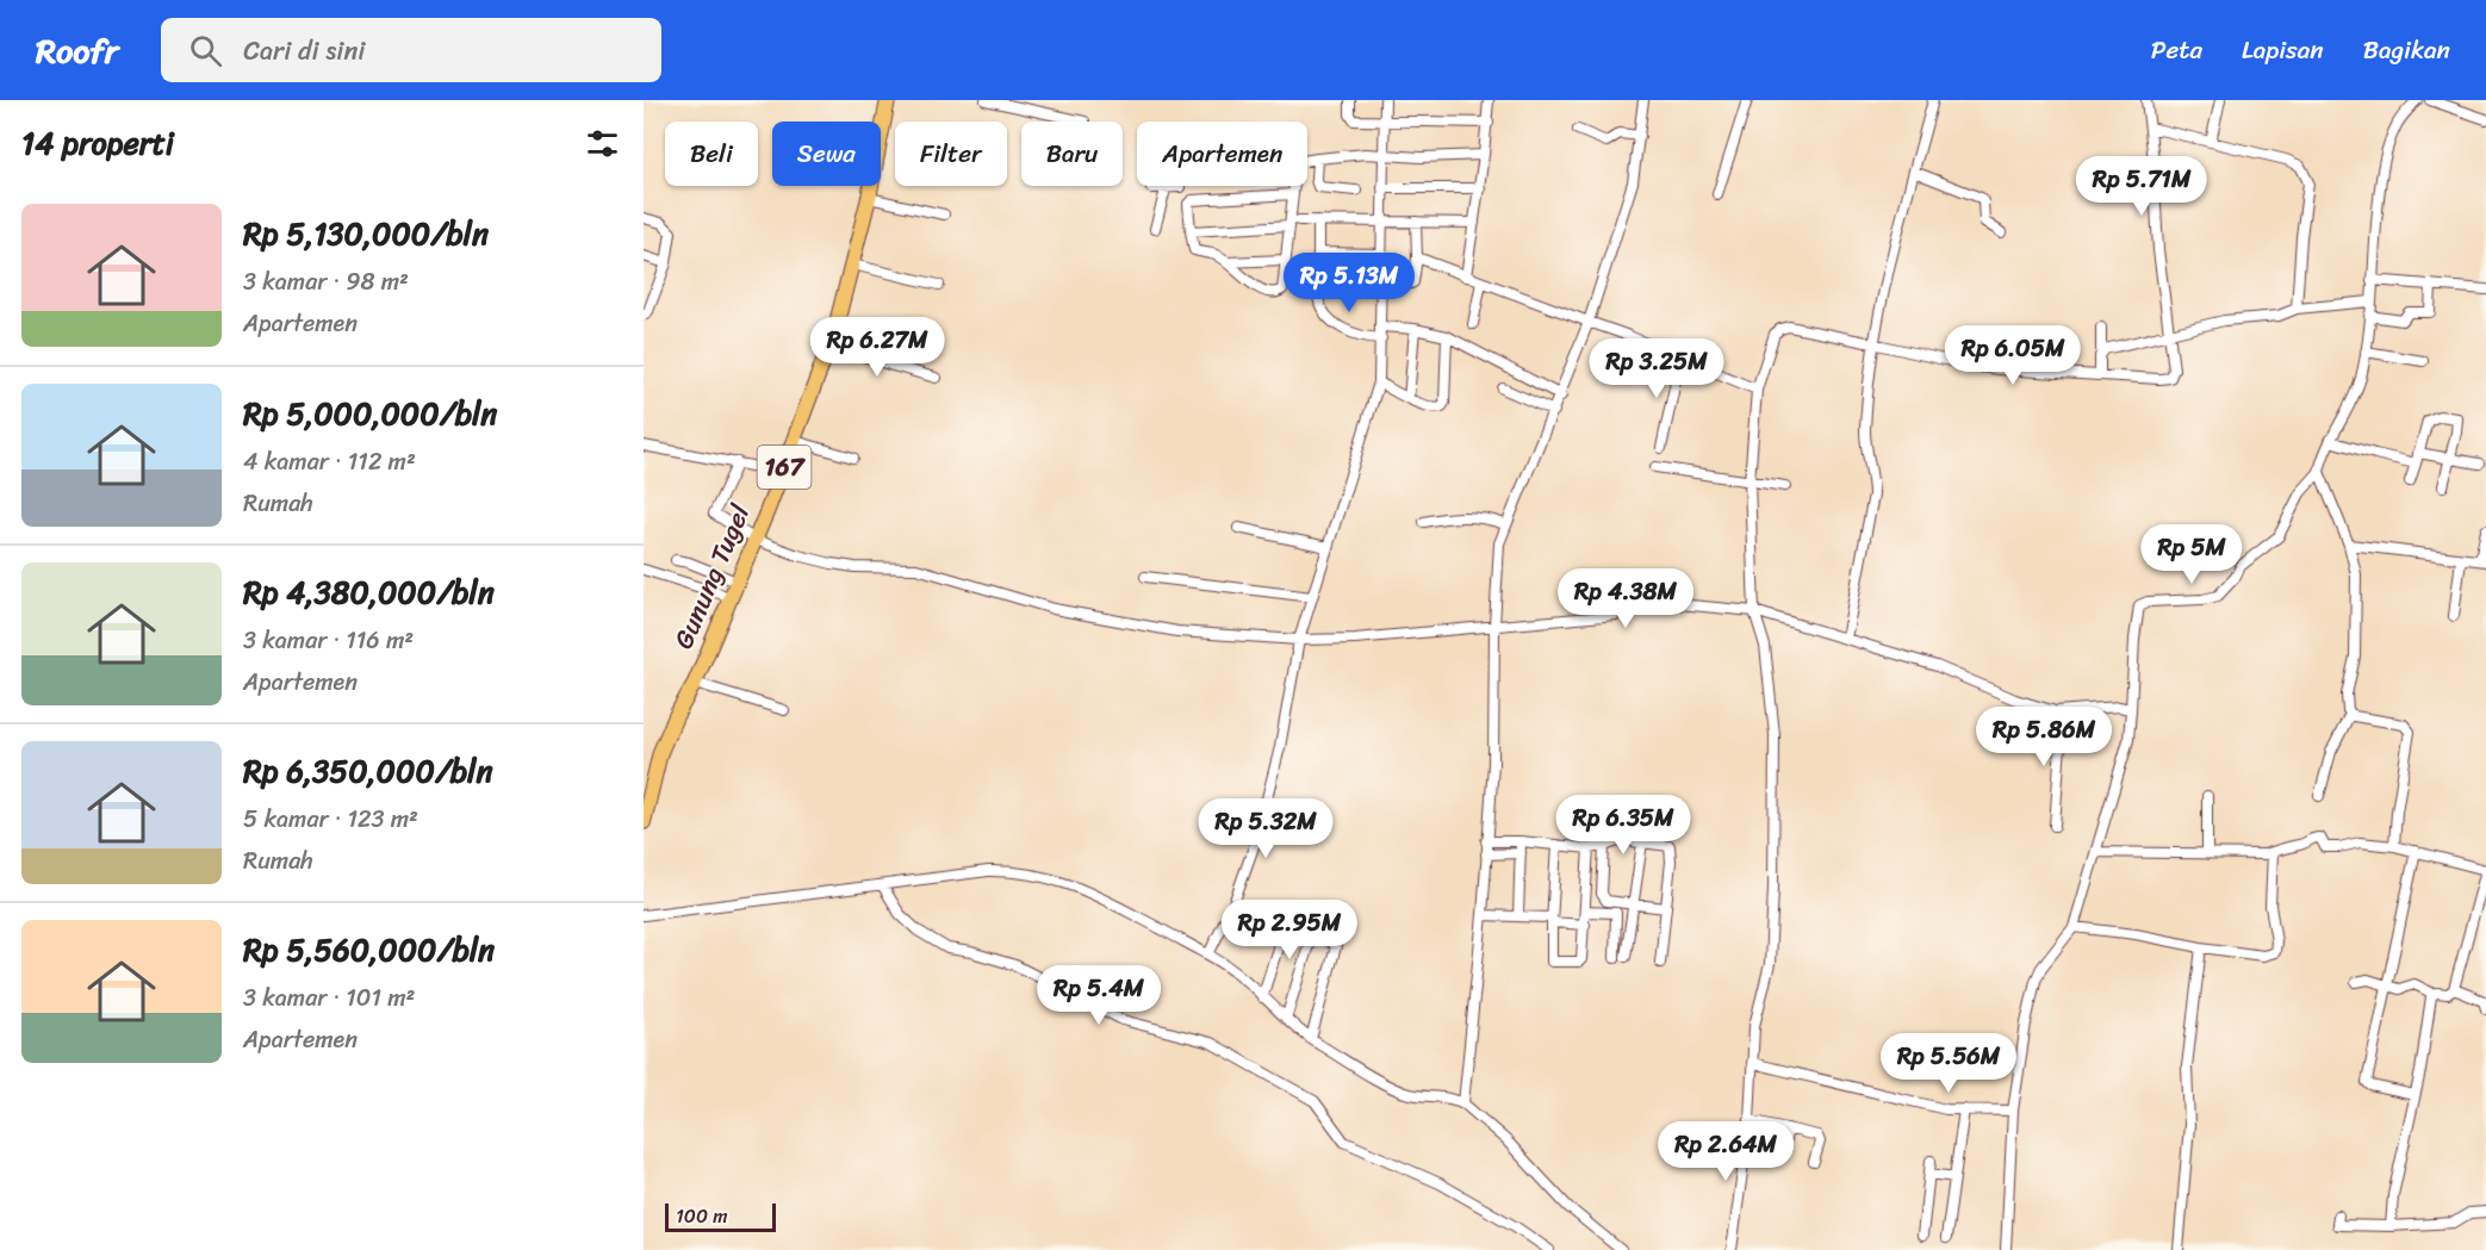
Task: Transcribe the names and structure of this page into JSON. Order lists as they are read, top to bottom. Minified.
{"streets":{"main road":["167","Gunung Tugel"]},"scale_bar":"100 m","page":{"header":"Roofr","search":"Cari di sini","nav":["Peta","Lapisan","Bagikan"],"heading":"14 properti","chip":["Beli","Sewa","Filter","Baru","Apartemen"],"price":["Rp 5.71M","Rp 5.13M","Rp 6.27M","Rp 6.05M","Rp 3.25M","Rp 5M","Rp 4.38M","Rp 5.86M","Rp 6.35M","Rp 5.32M","Rp 2.95M","Rp 5.4M","Rp 5.56M","Rp 2.64M"],"list":[{"name":"Rp 5,130,000/bln","note":"3 kamar · 98 m² · Apartemen"},{"name":"Rp 5,000,000/bln","note":"4 kamar · 112 m² · Rumah"},{"name":"Rp 4,380,000/bln","note":"3 kamar · 116 m² · Apartemen"},{"name":"Rp 6,350,000/bln","note":"5 kamar · 123 m² · Rumah"},{"name":"Rp 5,560,000/bln","note":"3 kamar · 101 m² · Apartemen"}],"scale":"100 m"}}
